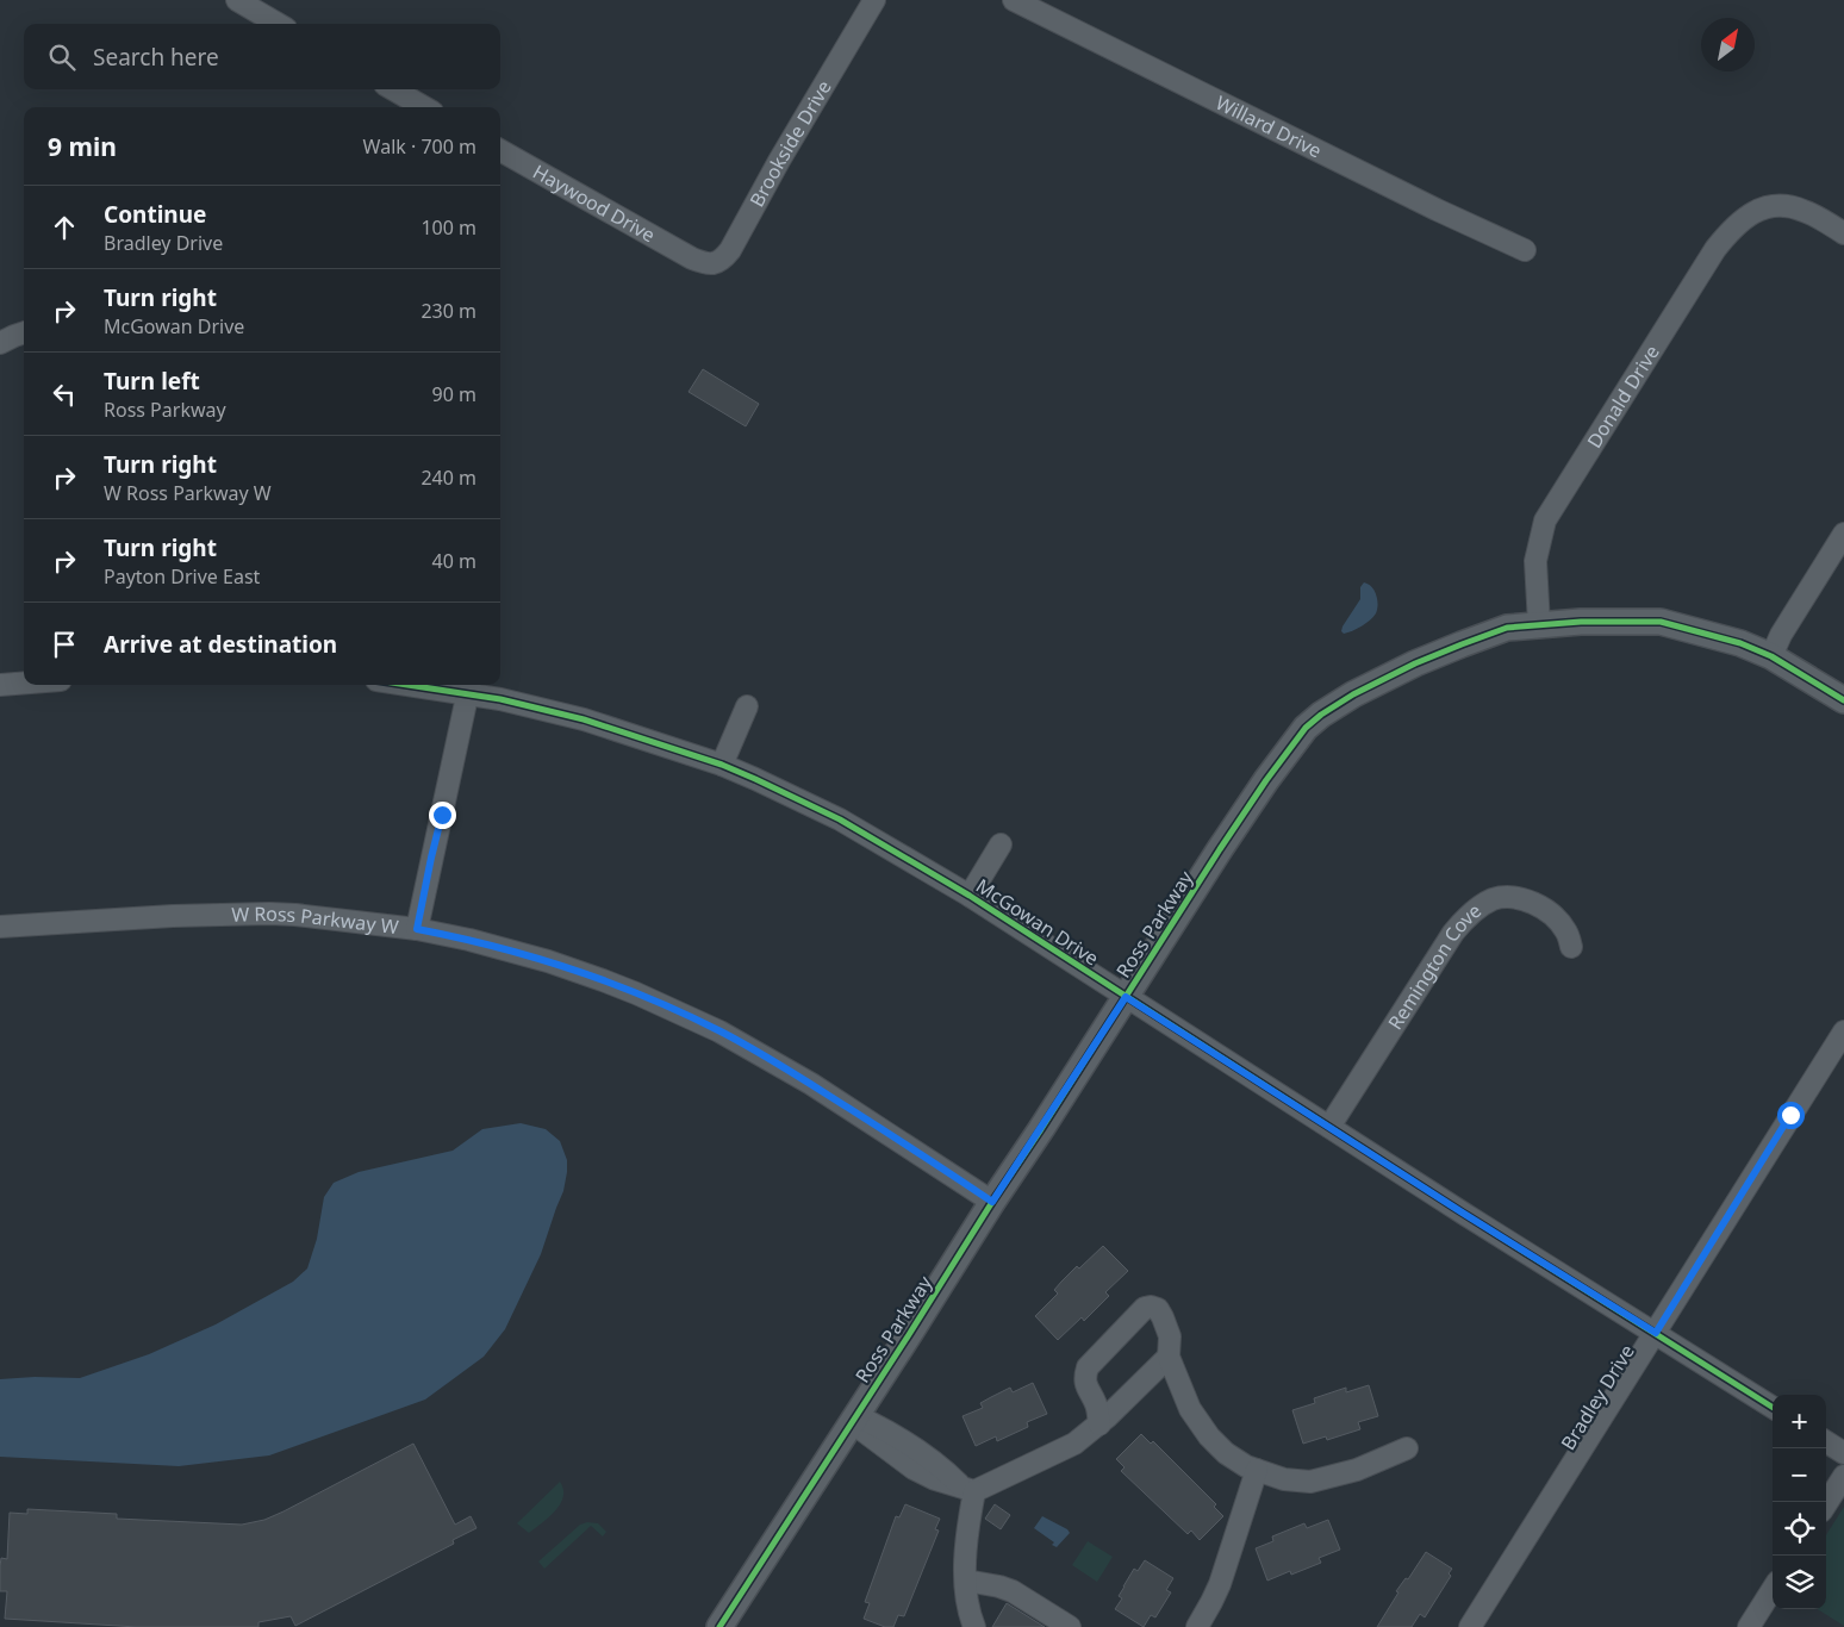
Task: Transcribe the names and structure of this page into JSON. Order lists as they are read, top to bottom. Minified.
{"streets":{"street":["Willard Drive","Brookside Drive","Haywood Drive","Donald Drive","W Ross Parkway W","McGowan Drive","Ross Parkway","Remington Cove","Bradley Drive"]},"crossings":[["Brookside Drive","Haywood Drive"],["Donald Drive","Ross Parkway"],["W Ross Parkway W","Ross Parkway"],["McGowan Drive","Ross Parkway"],["McGowan Drive","Remington Cove"],["McGowan Drive","Bradley Drive"]],"north":"top right","page":{"search":"Search here","heading":["9 min","Walk · 700 m"],"list":[["Continue","Bradley Drive","100 m"],["Turn right","McGowan Drive","230 m"],["Turn left","Ross Parkway","90 m"],["Turn right","W Ross Parkway W","240 m"],["Turn right","Payton Drive East","40 m"],"Arrive at destination"],"map_buttons":["+","−"]}}
